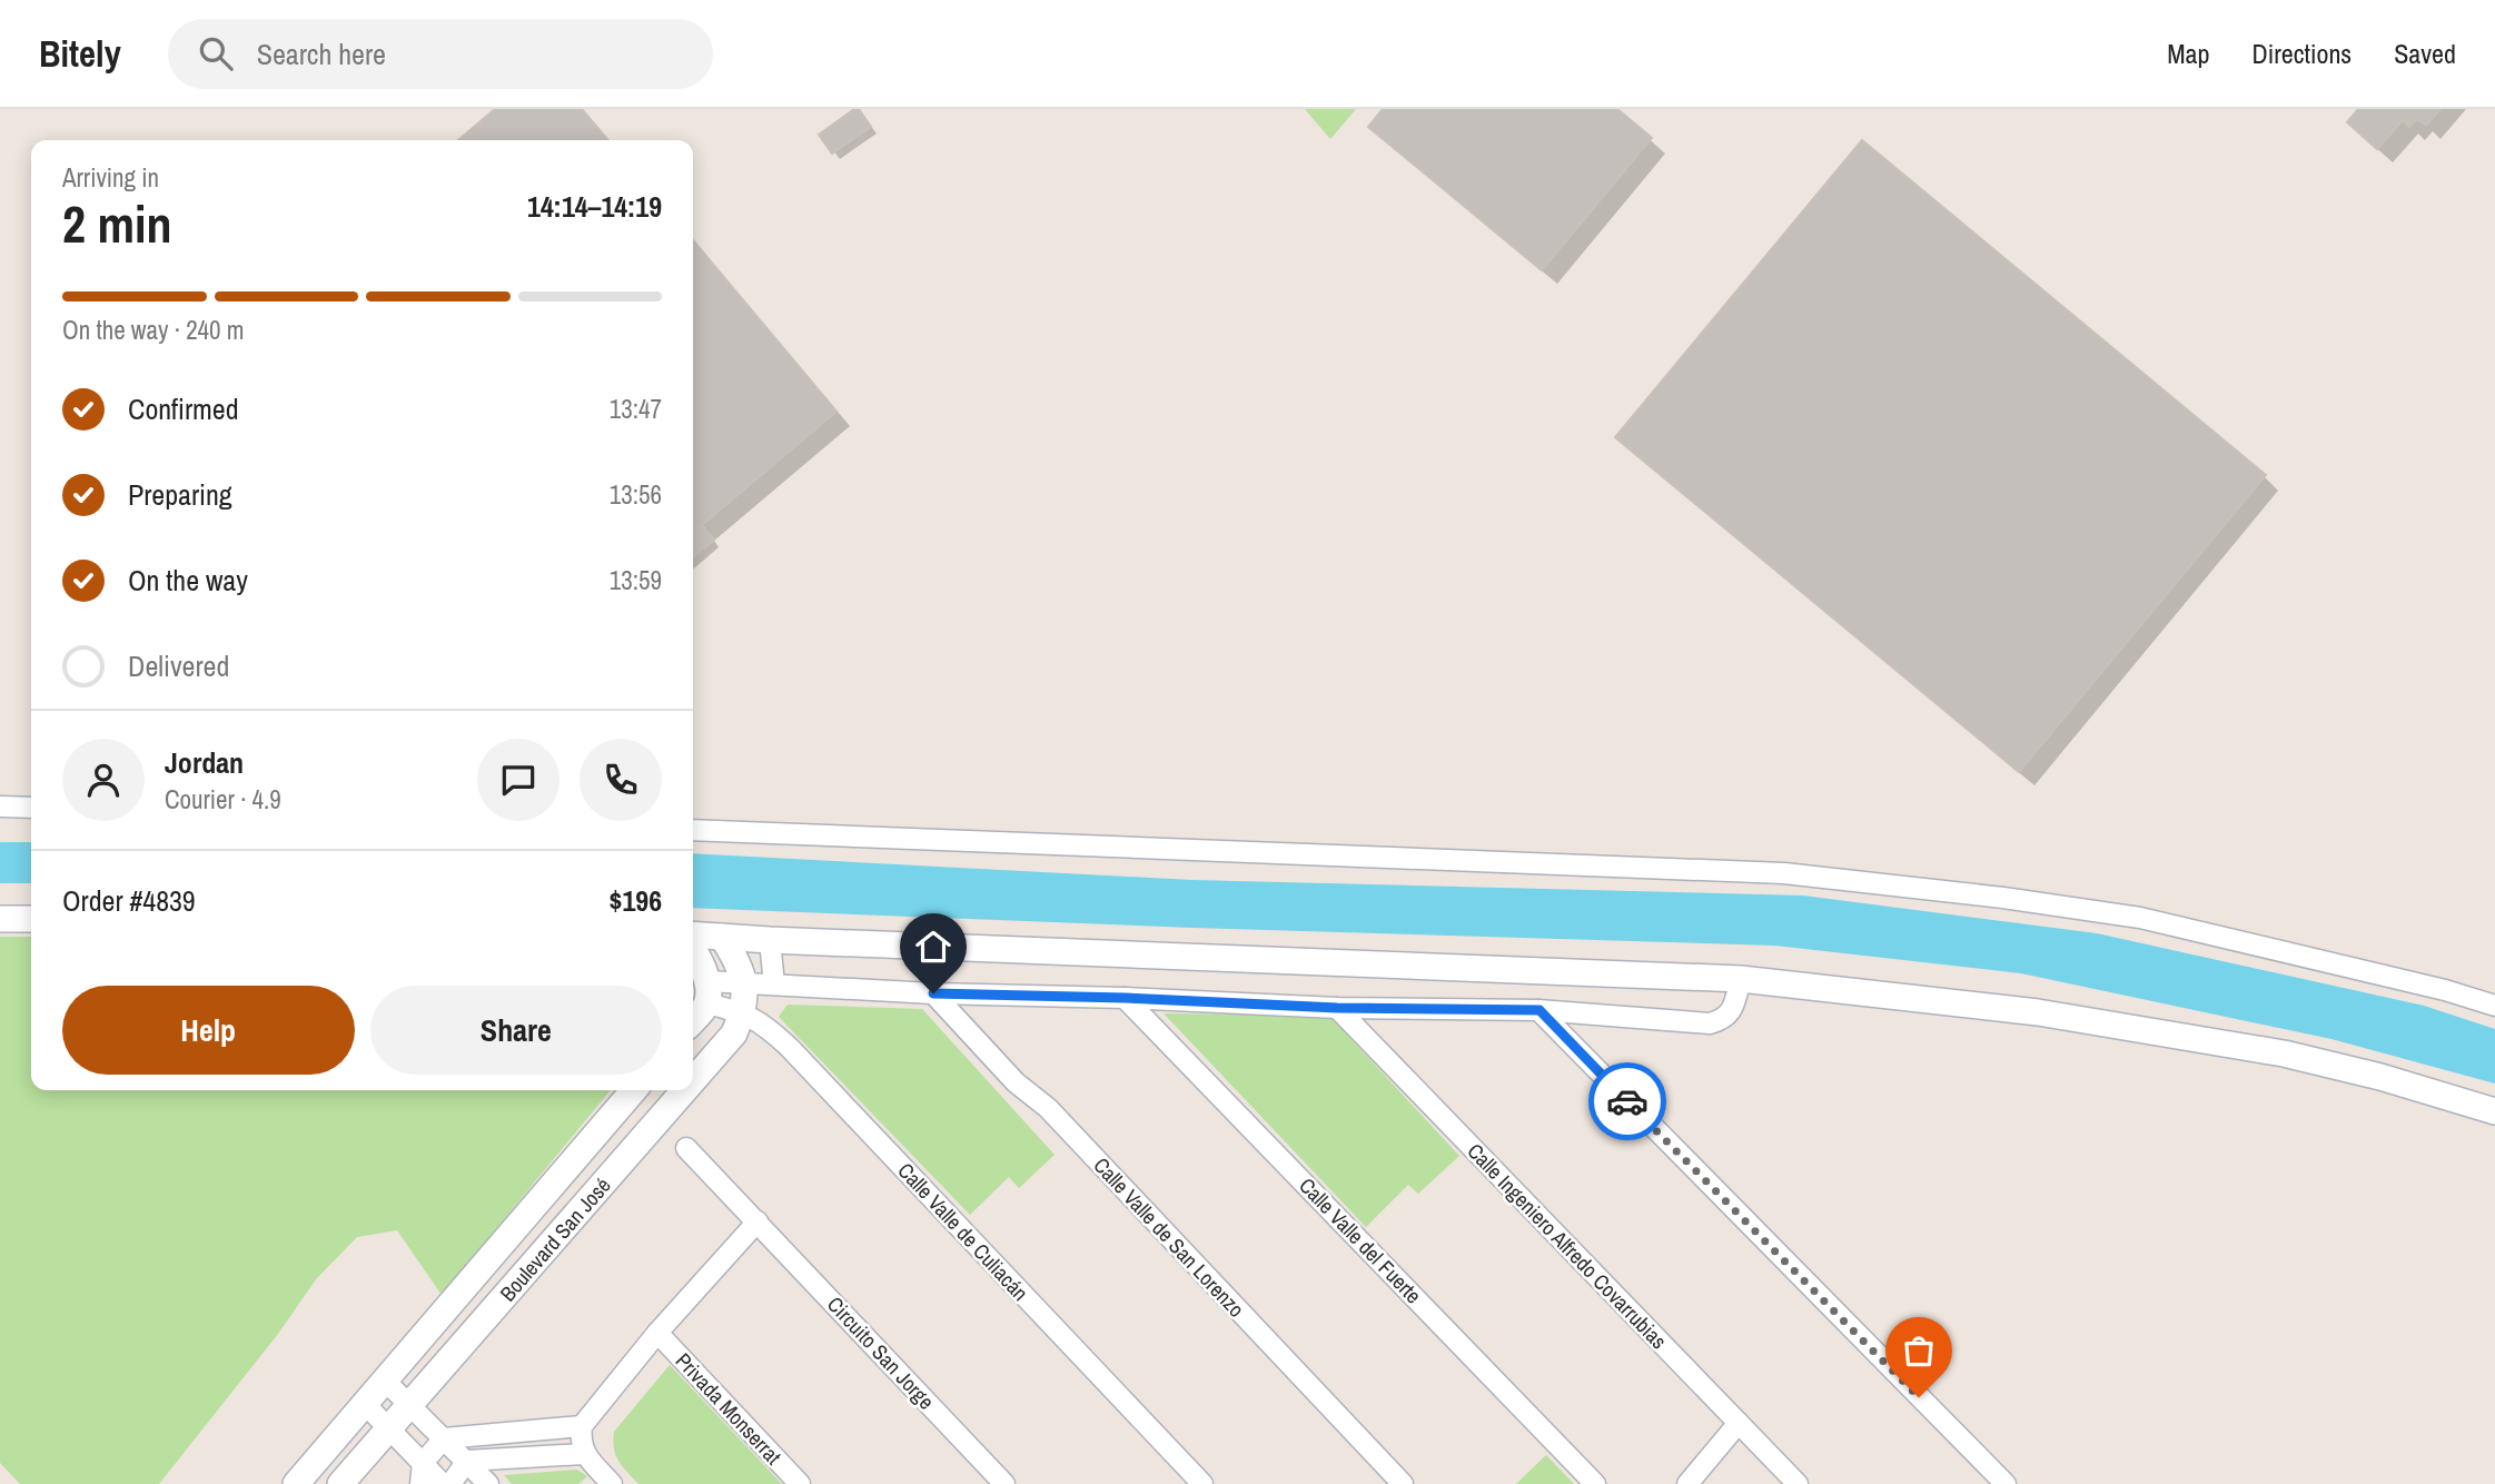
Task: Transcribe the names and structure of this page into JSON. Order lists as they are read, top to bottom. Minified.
{"streets":{"street":["Calle Valle de Culiacán","Calle Valle de San Lorenzo","Boulevard San José","Calle Valle del Fuerte","Calle Ingeniero Alfredo Covarrubias","Circuito San Jorge","Privada Monserrat"]},"crossings":[["Calle Valle de Culiacán","Boulevard San José"]],"page":{"header":"Bitely","search":"Search here","nav":["Map","Directions","Saved"],"heading":["2 min","Arriving in","14:14–14:19"],"panel":["Jordan","Courier · 4.9","Order #4839","$196"],"bar":"On the way · 240 m","list":[["Confirmed","13:47"],["Preparing","13:56"],["On the way","13:59"],"Delivered"],"buttons":["Help","Share"]}}
